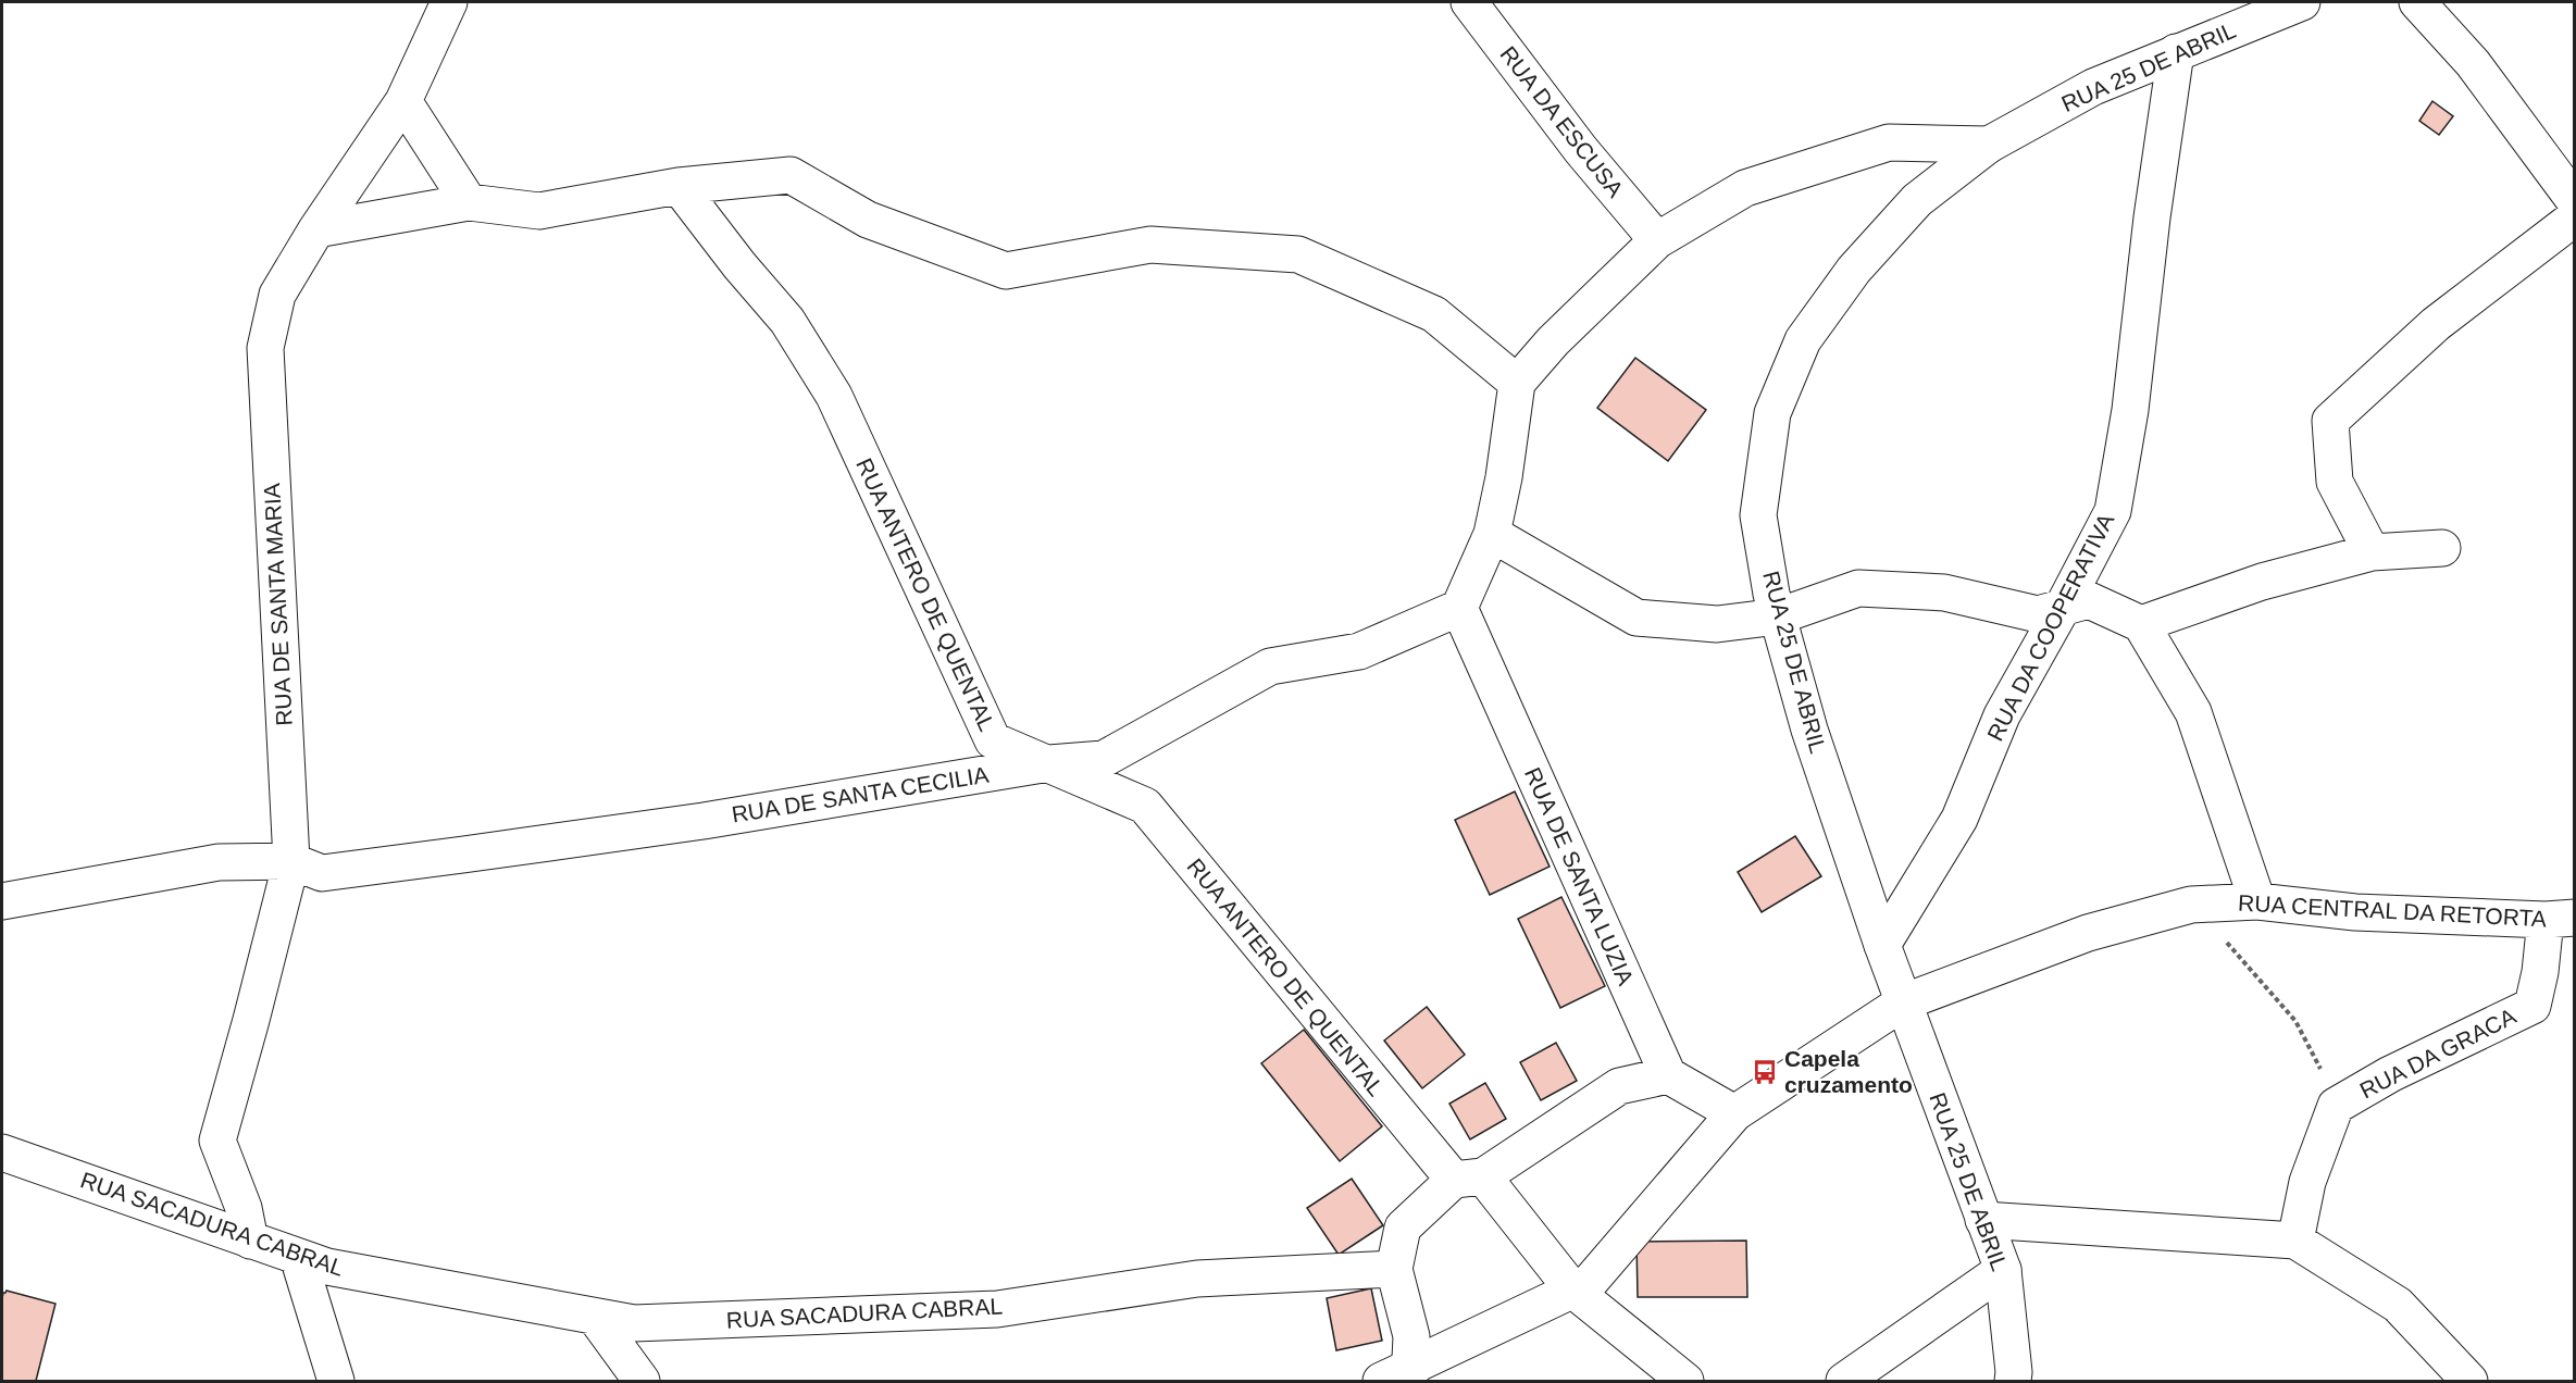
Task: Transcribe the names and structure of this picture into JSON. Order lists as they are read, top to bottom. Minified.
{"streets":{"street":["RUA 25 DE ABRIL","RUA DA ESCUSA","RUA ANTERO DE QUENTAL","RUA DE SANTA MARIA","RUA DA COOPERATIVA","RUA DE SANTA CECILIA","RUA DE SANTA LUZIA","RUA CENTRAL DA RETORTA","RUA DA GRACA","RUA SACADURA CABRAL"]},"crossings":[["RUA 25 DE ABRIL","RUA DA COOPERATIVA"],["RUA 25 DE ABRIL","RUA CENTRAL DA RETORTA"],["RUA ANTERO DE QUENTAL","RUA DE SANTA CECILIA"],["RUA ANTERO DE QUENTAL","RUA CENTRAL DA RETORTA"],["RUA DE SANTA MARIA","RUA DE SANTA CECILIA"],["RUA DE SANTA MARIA","RUA SACADURA CABRAL"],["RUA DE SANTA CECILIA","RUA DE SANTA LUZIA"],["RUA CENTRAL DA RETORTA","RUA DA GRACA"]],"places":{"bus stop":["Capela cruzamento"]}}
